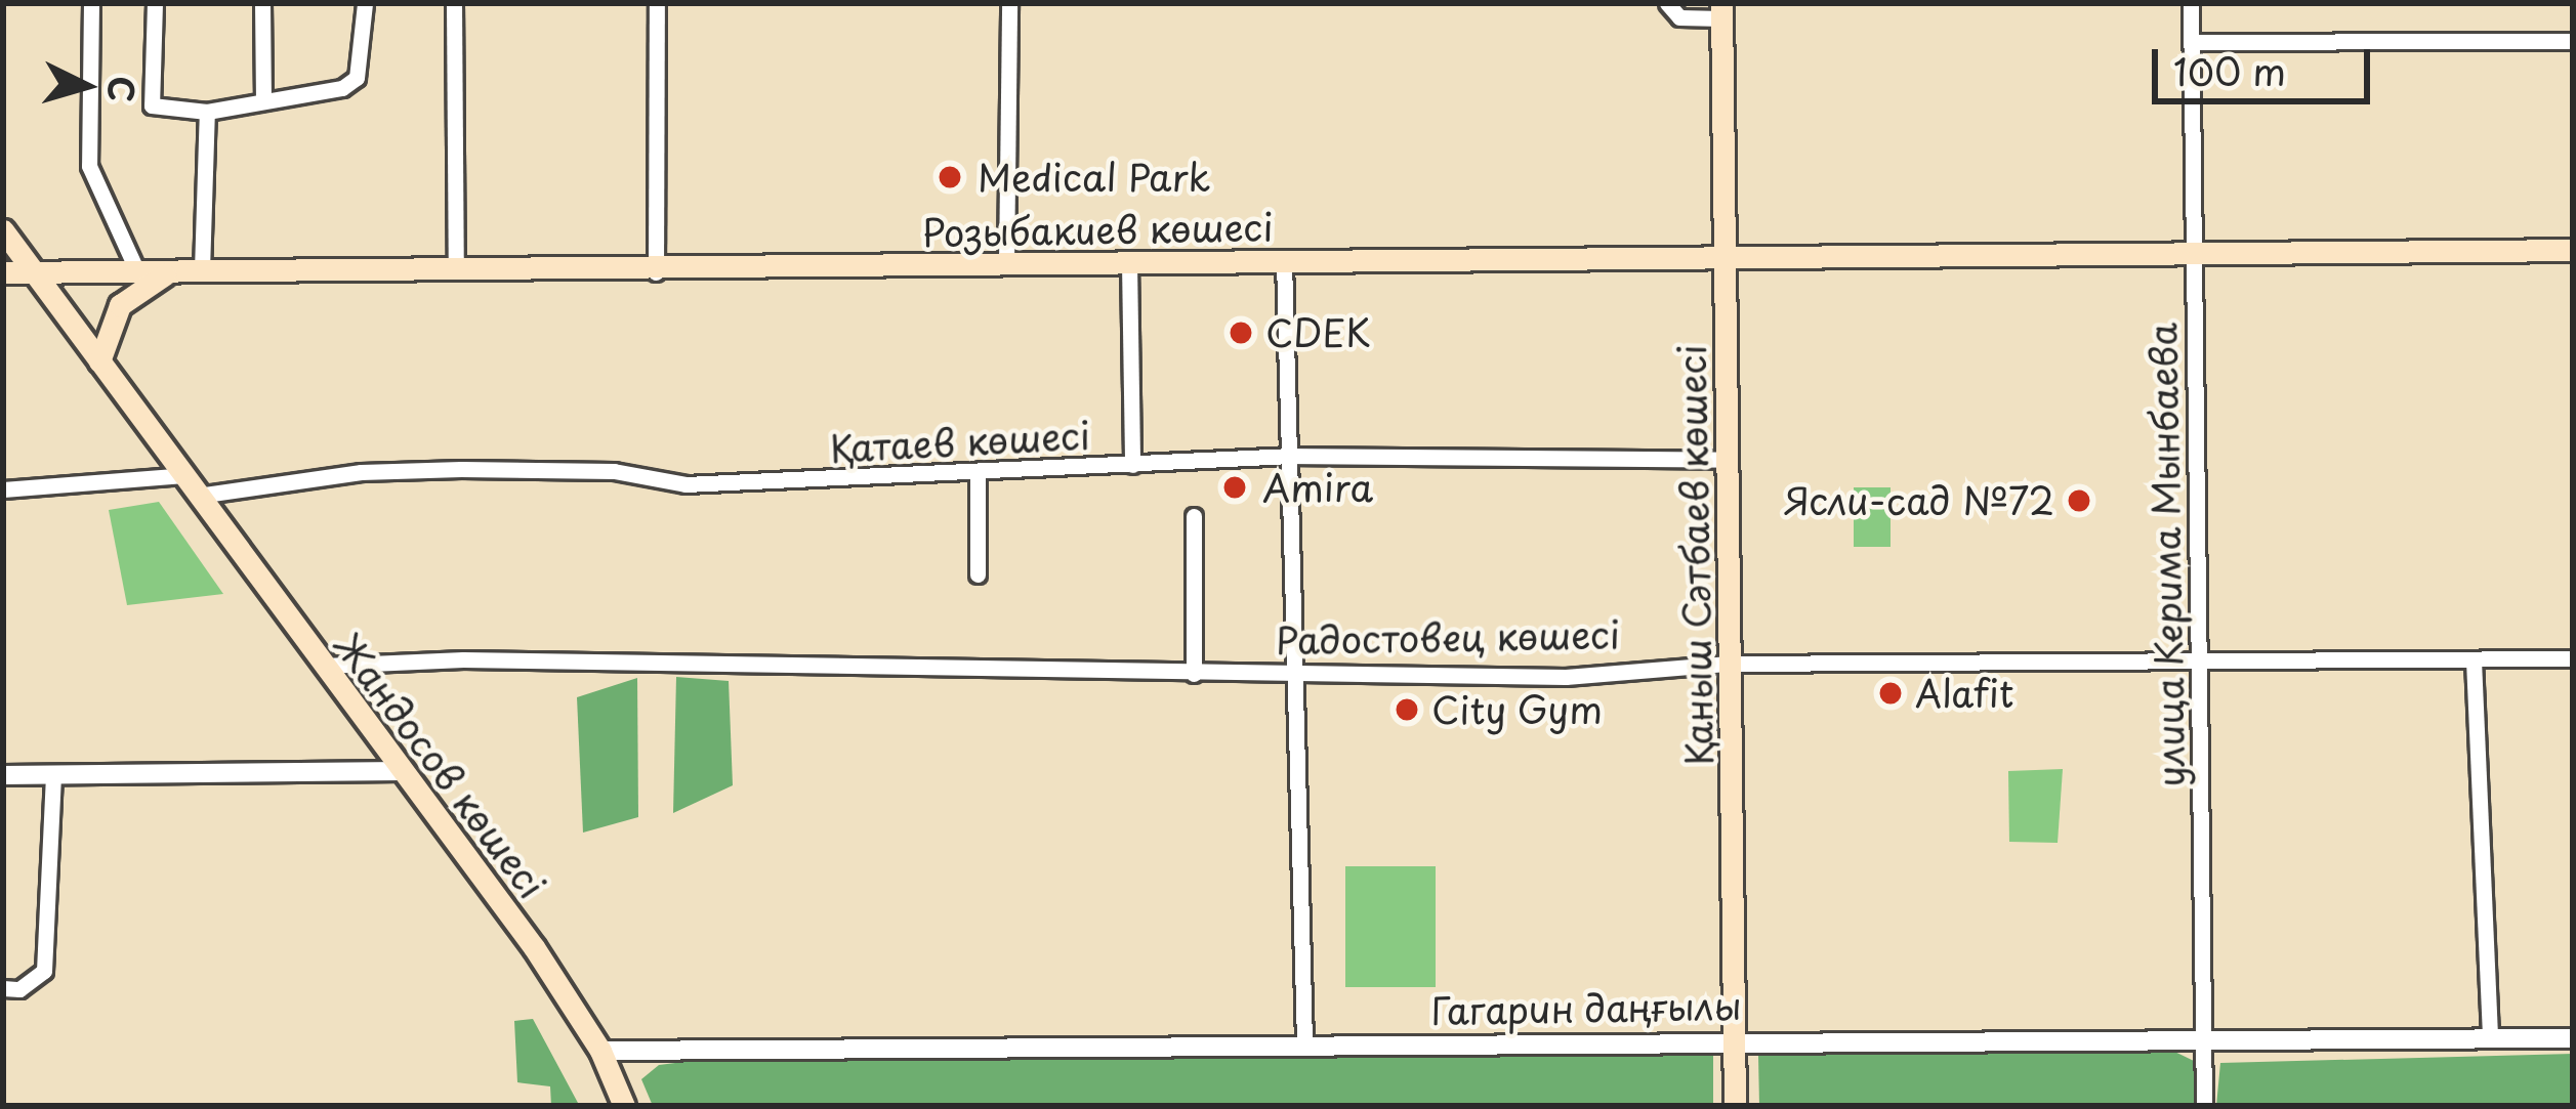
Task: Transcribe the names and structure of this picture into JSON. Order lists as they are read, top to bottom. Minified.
{"streets":{"main road":["Розыбакиев көшесі","Қаныш Сәтбаев көшесі","Жандосов көшесі"],"street":["Қатаев көшесі","улица Керима Мынбаева","Радостовец көшесі","Гагарин даңғылы"]},"crossings":[["Розыбакиев көшесі","Қаныш Сәтбаев көшесі"],["Розыбакиев көшесі","улица Керима Мынбаева"],["Қатаев көшесі","Қаныш Сәтбаев көшесі"],["Қатаев көшесі","Жандосов көшесі"],["Қаныш Сәтбаев көшесі","Радостовец көшесі"],["Қаныш Сәтбаев көшесі","Гагарин даңғылы"],["улица Керима Мынбаева","Радостовец көшесі"],["улица Керима Мынбаева","Гагарин даңғылы"],["Радостовец көшесі","Жандосов көшесі"],["Жандосов көшесі","Гагарин даңғылы"]],"places":["Medical Park","CDEK","Amira","Ясли-сад №72","Alafit","City Gym"],"scale_bar":"100 m","north":"right"}
